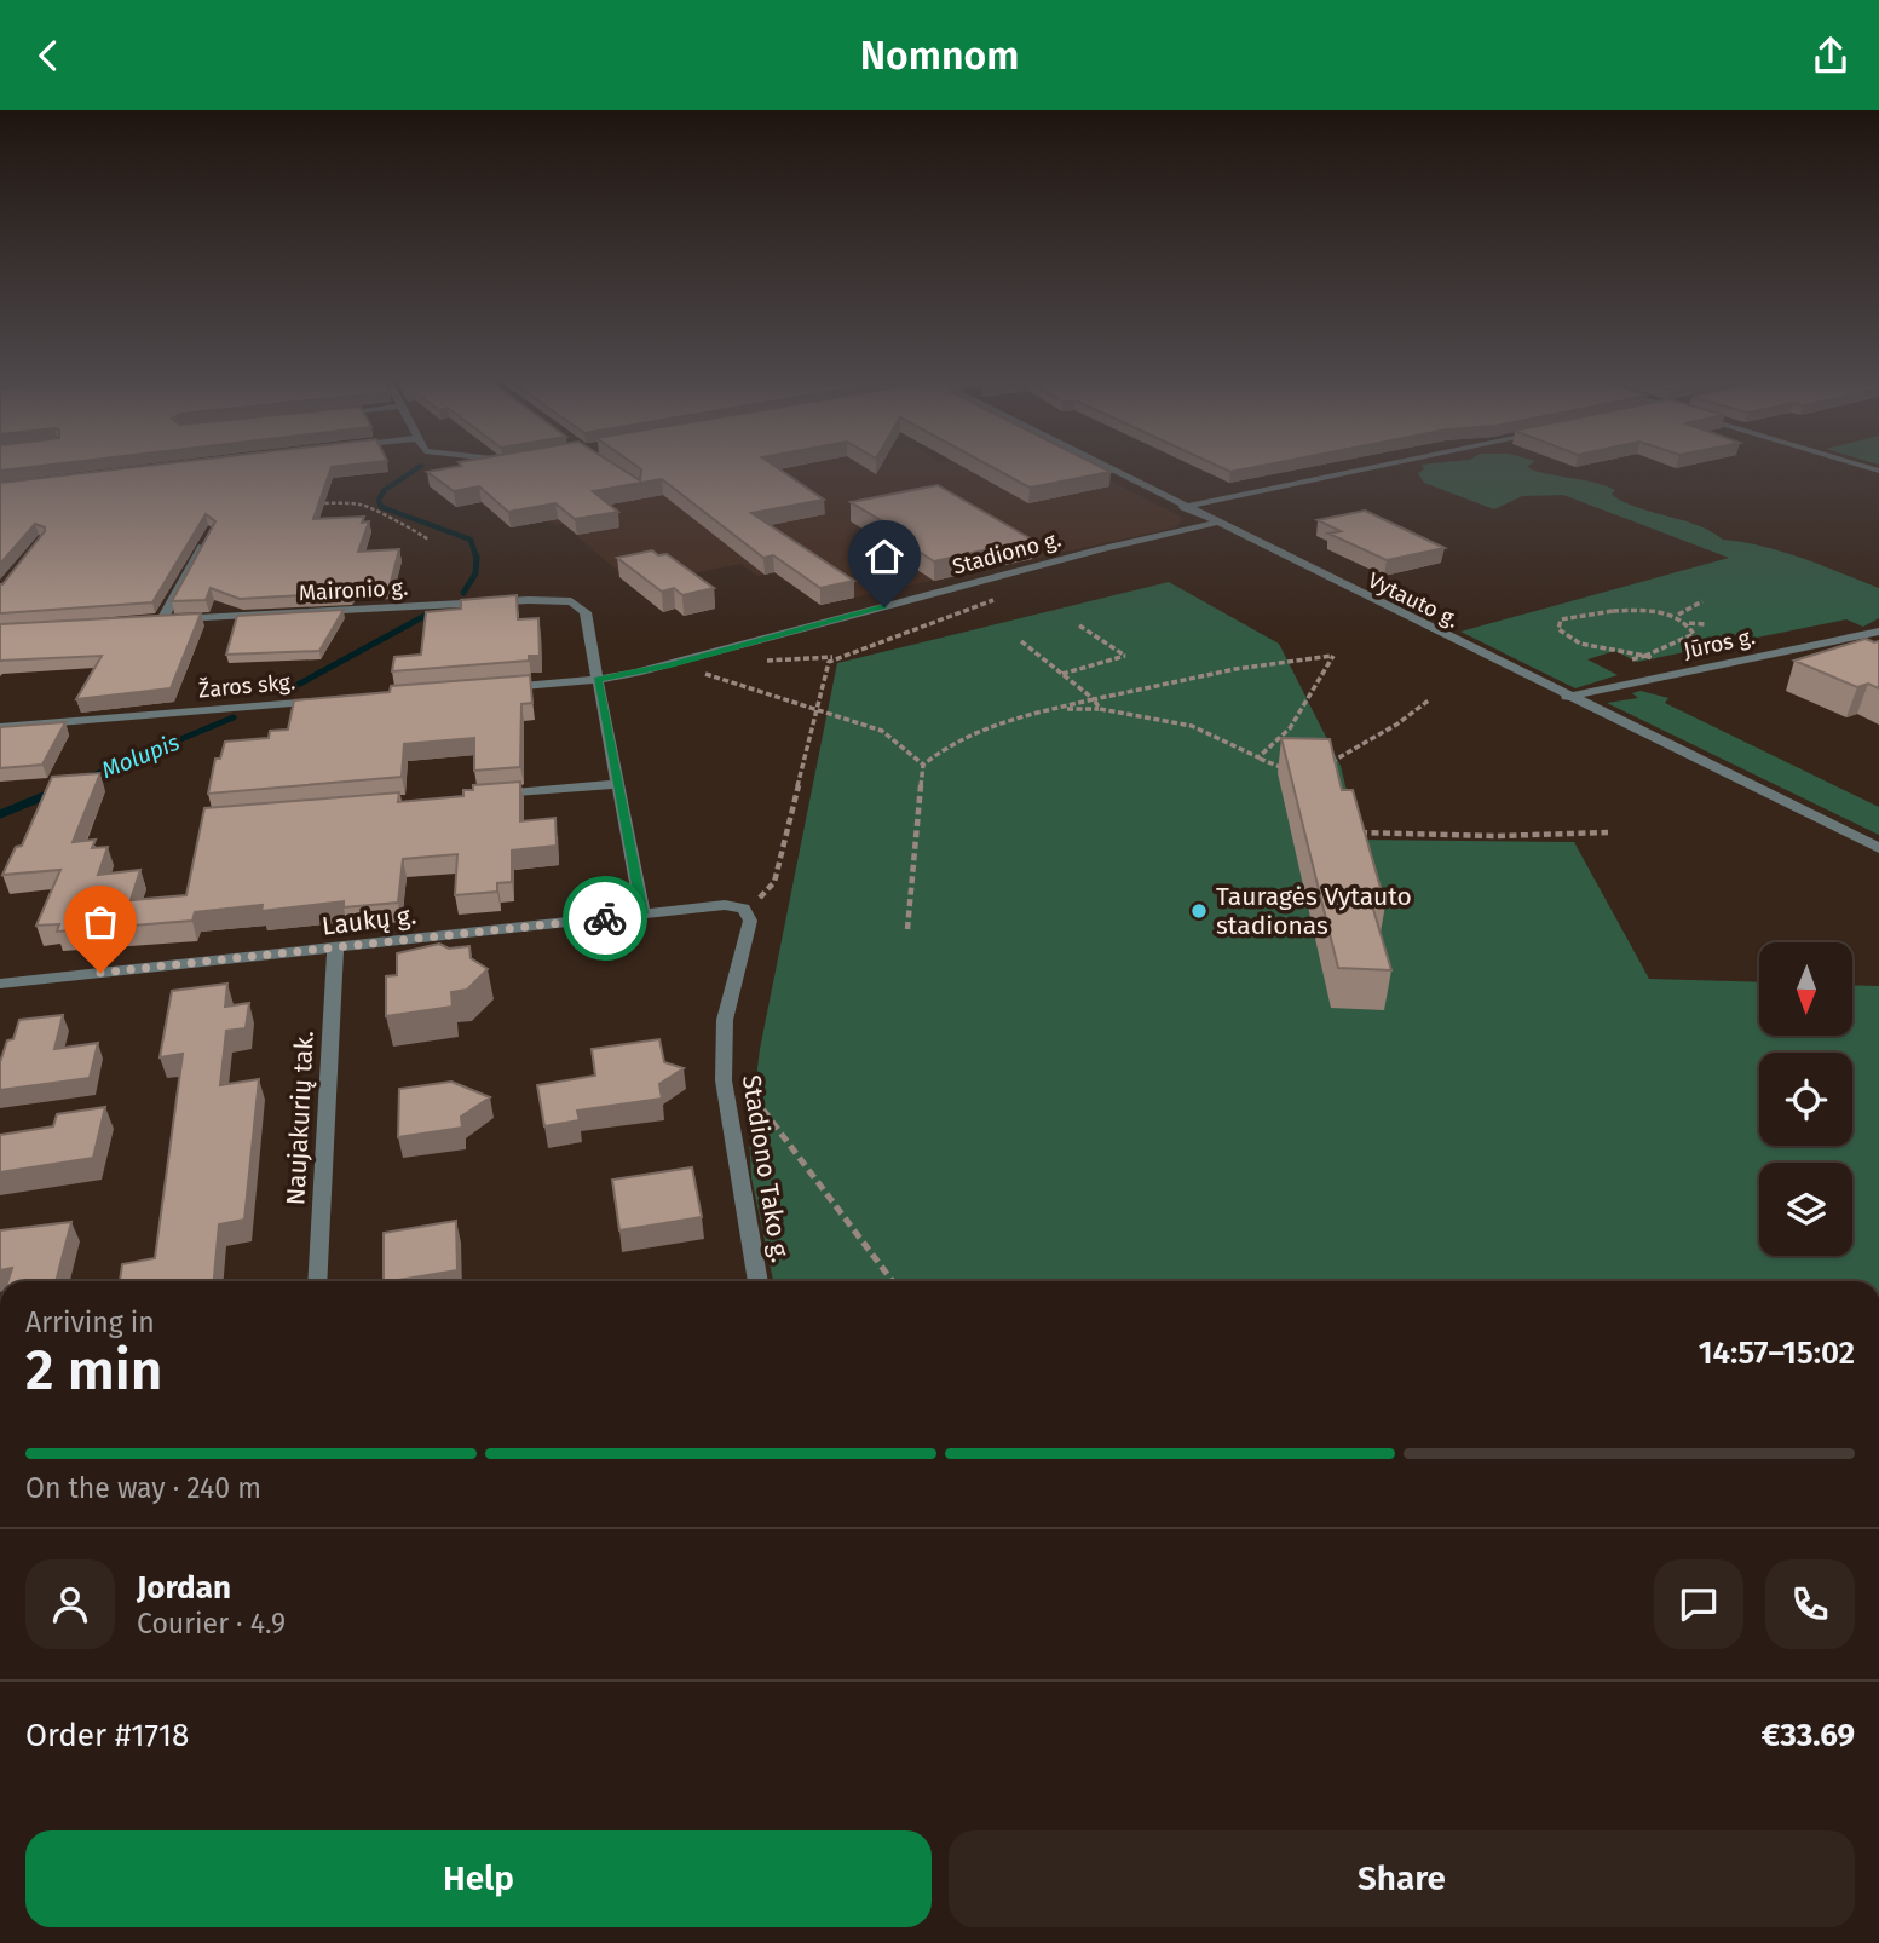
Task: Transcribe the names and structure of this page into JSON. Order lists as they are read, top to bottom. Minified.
{"streets":{"street":["Stadiono g.","Maironio g.","Vytauto g.","Jūros g.","Žaros skg.","Laukų g.","Naujakurių tak.","Stadiono Tako g."]},"crossings":[["Stadiono g.","Maironio g."],["Stadiono g.","Vytauto g."],["Vytauto g.","Jūros g."],["Laukų g.","Naujakurių tak."],["Laukų g.","Stadiono Tako g."]],"water":["Molupis"],"places":["Tauragės Vytauto stadionas"],"north":"bottom","page":{"header":"Nomnom","heading":["2 min","Arriving in","14:57–15:02"],"panel":["Jordan","Courier · 4.9","Order #1718","€33.69"],"bar":"On the way · 240 m","buttons":["Help","Share"]}}
